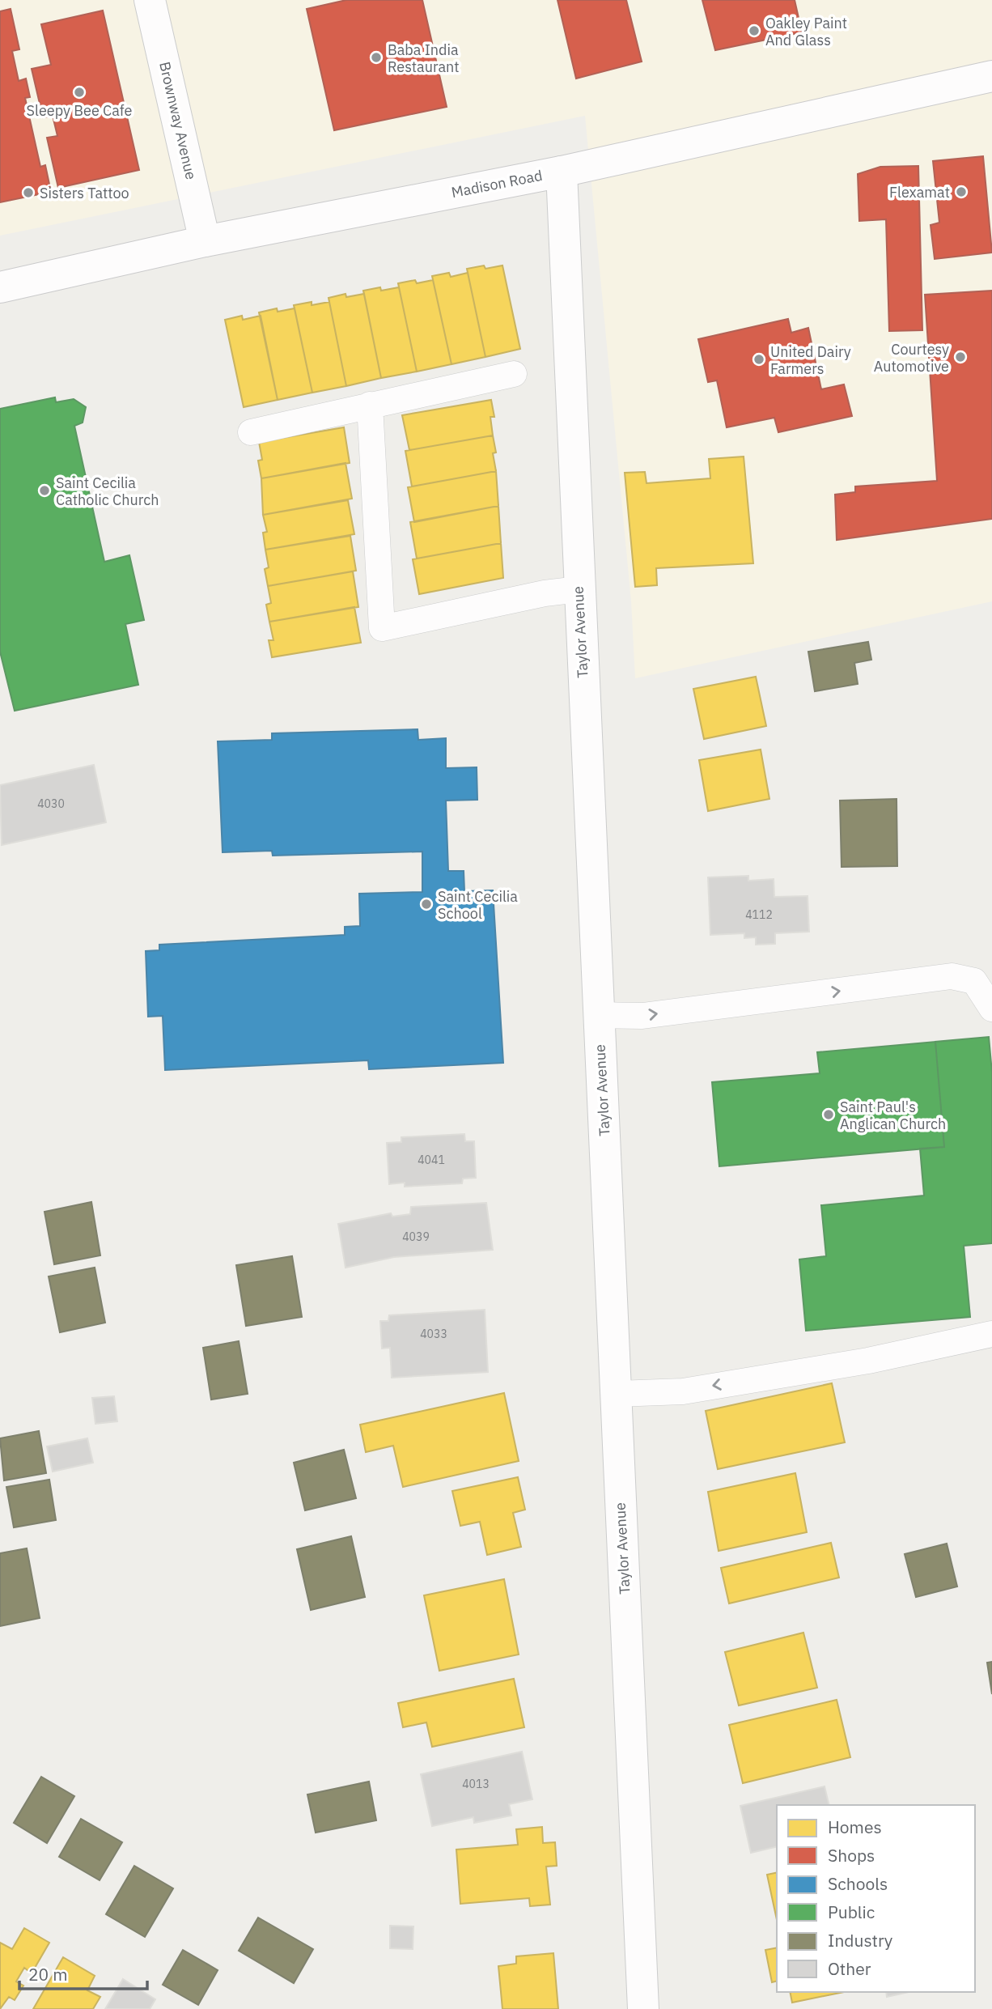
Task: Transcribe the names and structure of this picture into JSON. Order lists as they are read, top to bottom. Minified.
{"streets":{"street":["Brownway Avenue","Madison Road","Taylor Avenue"]},"crossings":[["Brownway Avenue","Madison Road"],["Madison Road","Taylor Avenue"]],"places":["Oakley Paint And Glass","Baba India Restaurant","Sleepy Bee Cafe","Flexamat","Sisters Tattoo","Courtesy Automotive","United Dairy Farmers","Saint Cecilia Catholic Church","Saint Cecilia School","Saint Paul's Anglican Church"],"house_numbers":["4030","4112","4041","4039","4033","4013"],"legend":["Homes","Shops","Schools","Public","Industry","Other"],"scale_bar":"20 m"}
